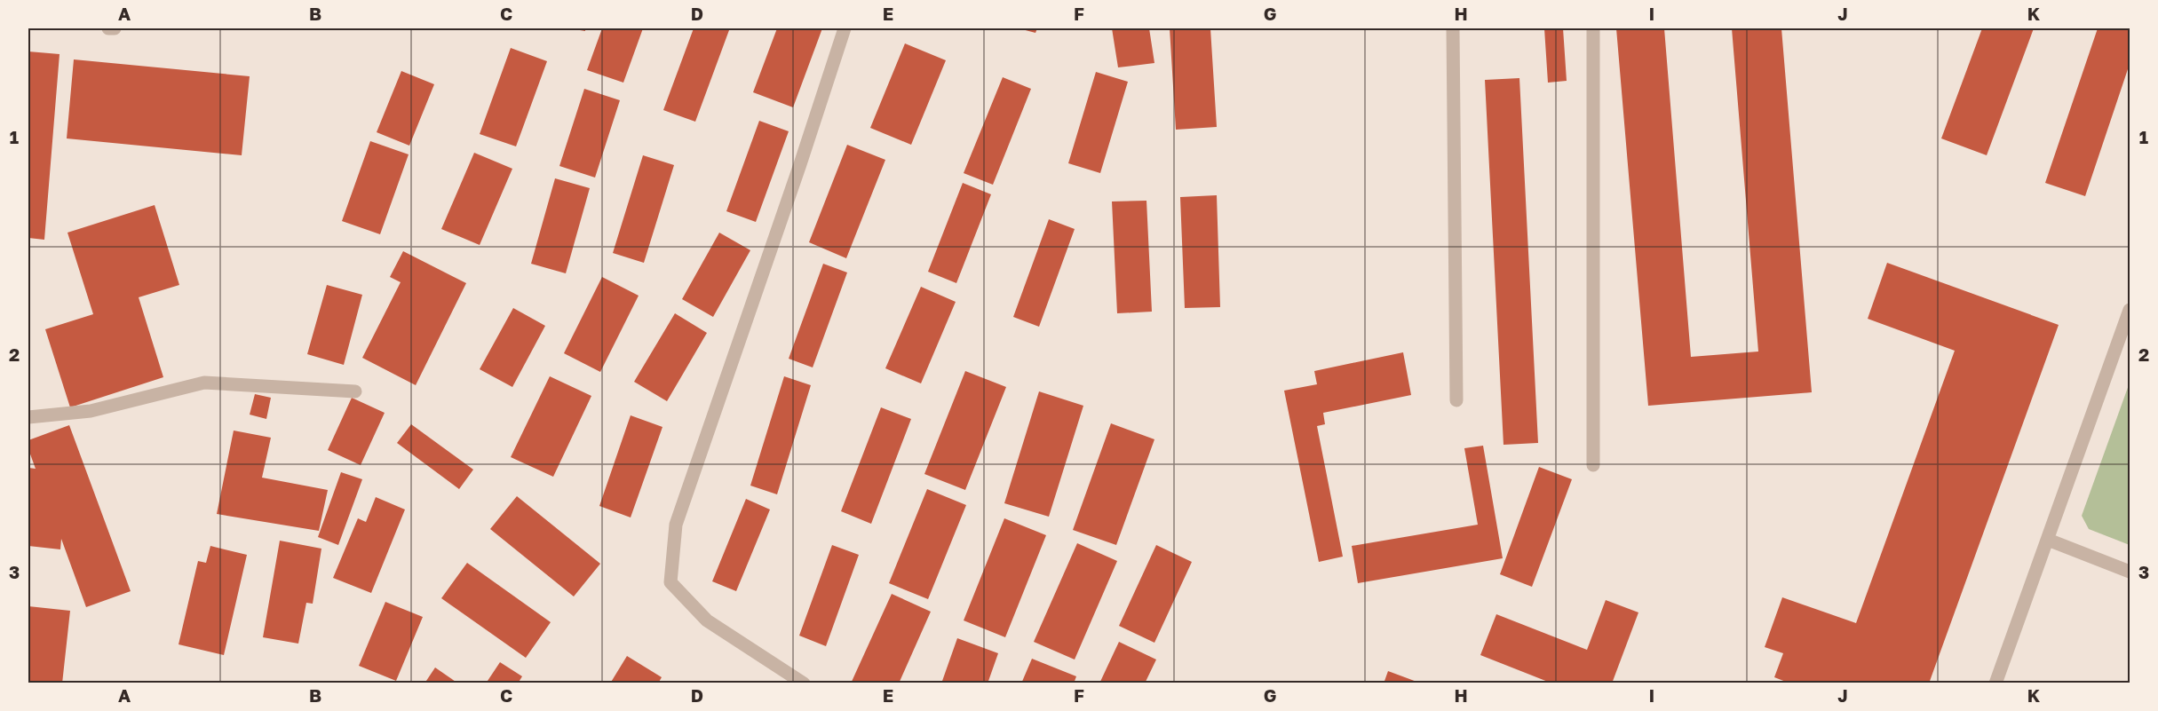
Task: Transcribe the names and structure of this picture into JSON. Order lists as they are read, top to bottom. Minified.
{"grid":{"columns":["A","B","C","D","E","F","G","H","I","J","K"],"rows":["1","2","3"]}}
